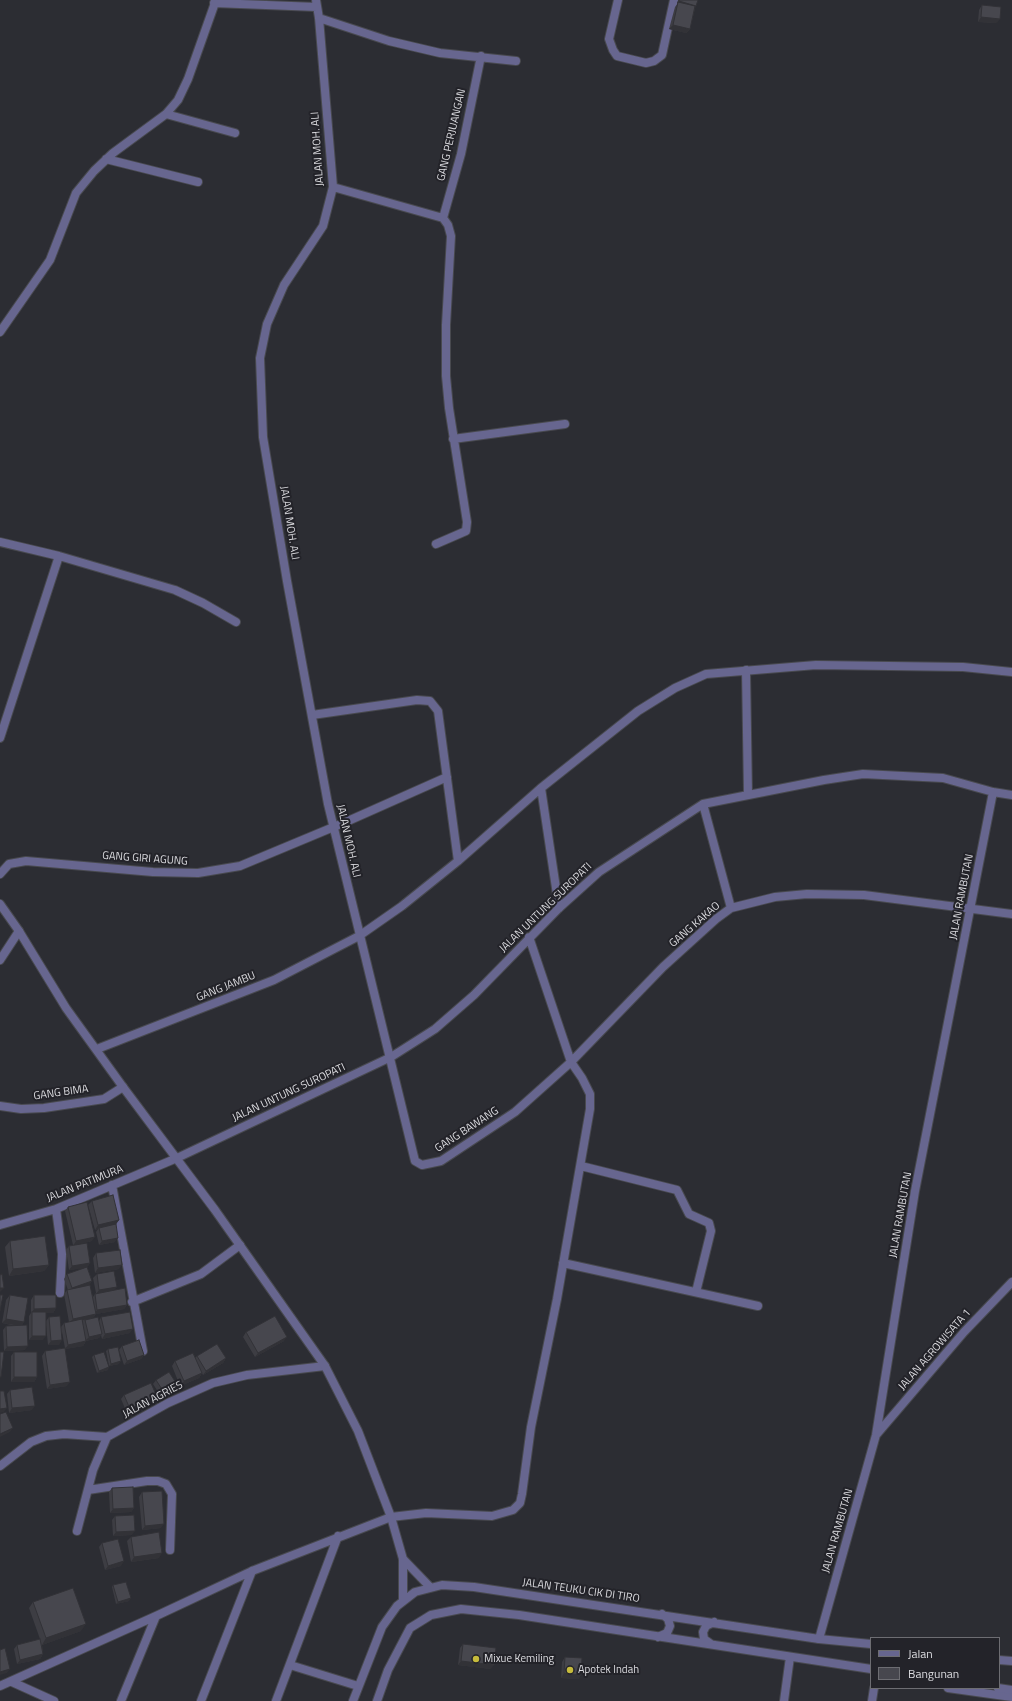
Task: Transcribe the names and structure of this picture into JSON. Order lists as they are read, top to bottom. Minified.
{"streets":{"street":["GANG PERJUANGAN","JALAN MOH. ALI","GANG GIRI AGUNG","JALAN RAMBUTAN","JALAN UNTUNG SUROPATI","GANG KAKAO","GANG JAMBU","GANG BIMA","GANG BAWANG","JALAN PATIMURA","JALAN AGROWISATA 1","JALAN AGRIES","JALAN TEUKU CIK DI TIRO"]},"crossings":[["JALAN MOH. ALI","GANG GIRI AGUNG"],["JALAN MOH. ALI","JALAN UNTUNG SUROPATI"],["JALAN MOH. ALI","GANG JAMBU"],["JALAN MOH. ALI","GANG BAWANG"],["JALAN RAMBUTAN","JALAN UNTUNG SUROPATI"],["JALAN RAMBUTAN","GANG KAKAO"],["JALAN RAMBUTAN","JALAN AGROWISATA 1"],["JALAN RAMBUTAN","JALAN TEUKU CIK DI TIRO"],["JALAN UNTUNG SUROPATI","GANG BAWANG"],["JALAN UNTUNG SUROPATI","JALAN PATIMURA"],["GANG KAKAO","GANG BAWANG"]],"places":["Mixue Kemiling","Apotek Indah"],"legend":["Jalan","Bangunan"]}
